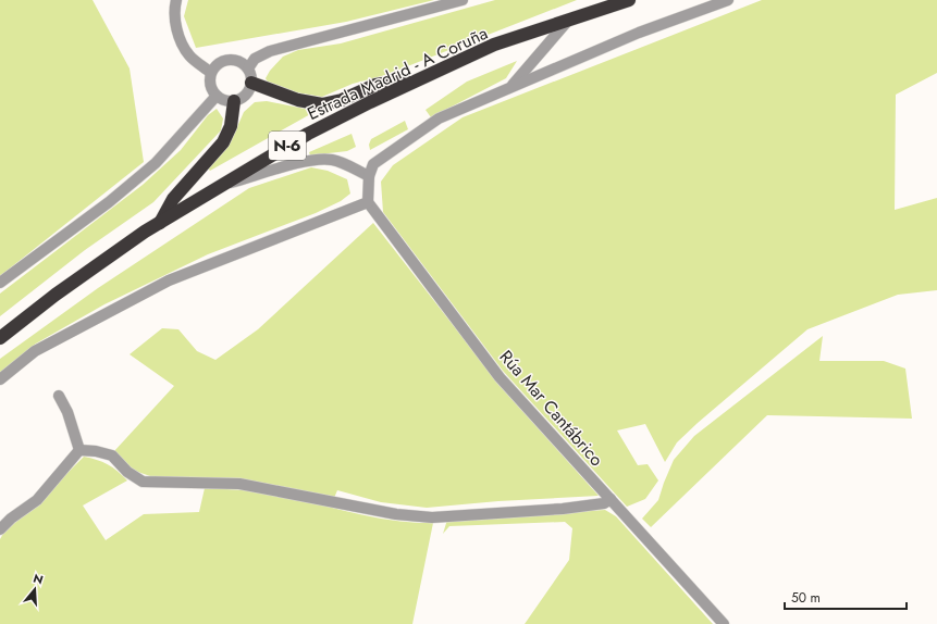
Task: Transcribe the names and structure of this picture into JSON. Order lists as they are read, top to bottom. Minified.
{"streets":{"highway":["Estrada Madrid - A Coruña","N-6"],"street":["Rúa Mar Cantábrico"]},"scale_bar":"50 m","north":"top"}
